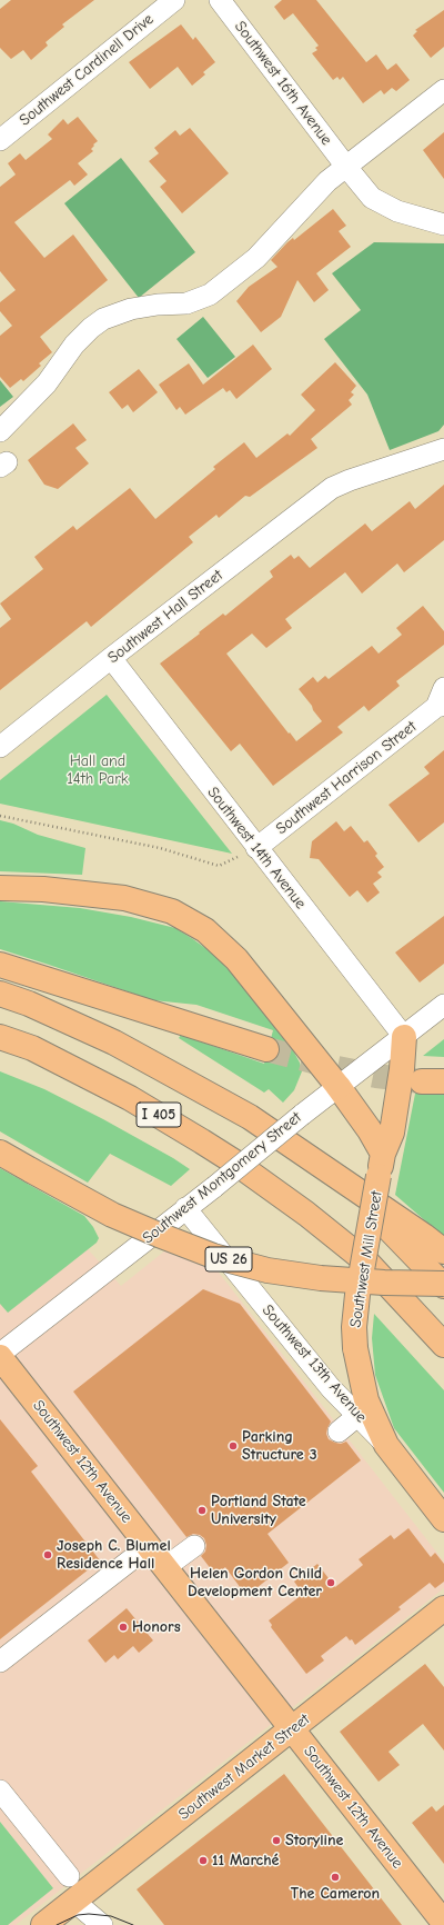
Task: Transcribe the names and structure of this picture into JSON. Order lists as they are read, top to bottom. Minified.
{"streets":{"main road":["I 405","US 26","Southwest Mill Street","Southwest 13th Avenue","Southwest 12th Avenue","Southwest Market Street"],"street":["Southwest Cardinell Drive","Southwest 16th Avenue","Southwest Hall Street","Southwest Harrison Street","Southwest 14th Avenue","Southwest Montgomery Street"]},"crossings":[["Southwest Hall Street","Southwest 14th Avenue"],["Southwest Harrison Street","Southwest 14th Avenue"],["Southwest 14th Avenue","Southwest Montgomery Street"],["Southwest 14th Avenue","Southwest Mill Street"],["I 405","US 26"],["Southwest Montgomery Street","Southwest Mill Street"],["Southwest Montgomery Street","Southwest 13th Avenue"],["Southwest Montgomery Street","Southwest 12th Avenue"],["Southwest Mill Street","Southwest 13th Avenue"],["Southwest 12th Avenue","Southwest Market Street"]],"parks":["Hall and 14th Park"],"places":["Parking Structure 3","Portland State University","Joseph C. Blumel Residence Hall","Helen Gordon Child Development Center","Honors","Storyline","11 Marché","The Cameron"]}
